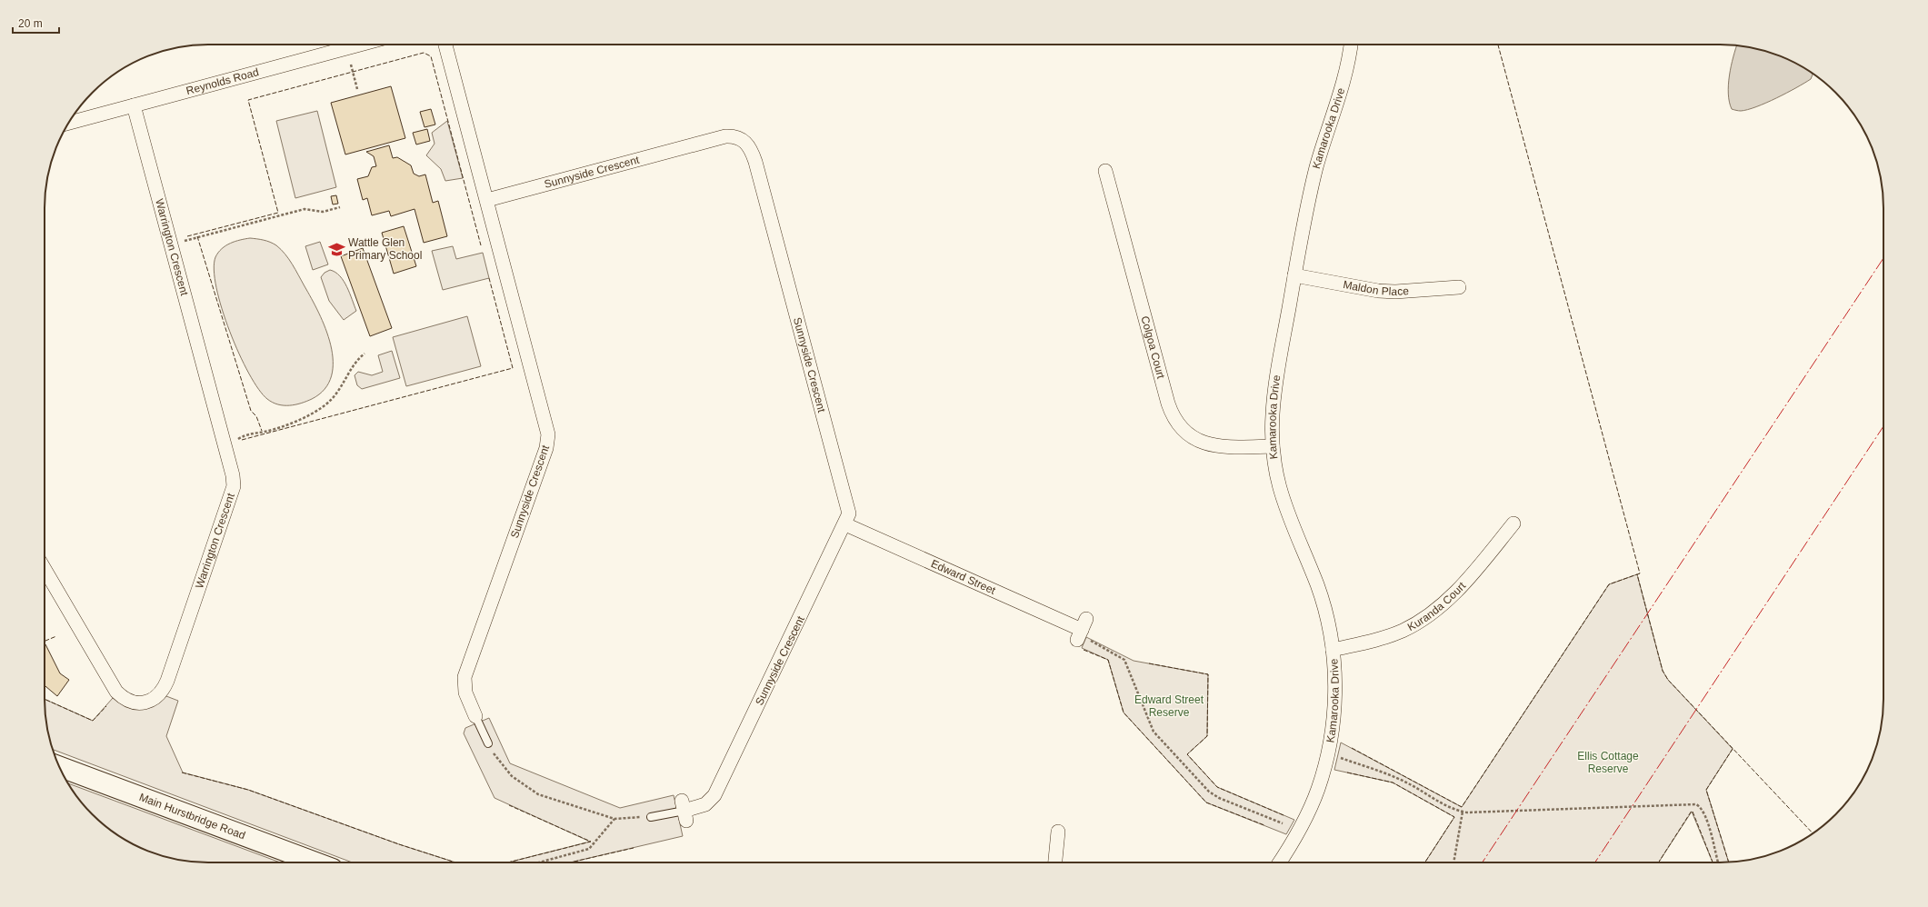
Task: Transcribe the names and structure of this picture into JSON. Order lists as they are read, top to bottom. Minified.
{"streets":{"main road":["Main Hurstbridge Road"],"street":["Reynolds Road","Kamarooka Drive","Sunnyside Crescent","Warrington Crescent","Maldon Place","Colgoa Court","Edward Street","Kuranda Court"]},"crossings":[["Reynolds Road","Warrington Crescent"],["Kamarooka Drive","Maldon Place"],["Kamarooka Drive","Colgoa Court"],["Kamarooka Drive","Kuranda Court"],["Sunnyside Crescent","Edward Street"]],"parks":["Edward Street Reserve","Ellis Cottage Reserve"],"places":{"school or university":["Wattle Glen Primary School"]},"scale_bar":"20 m"}
